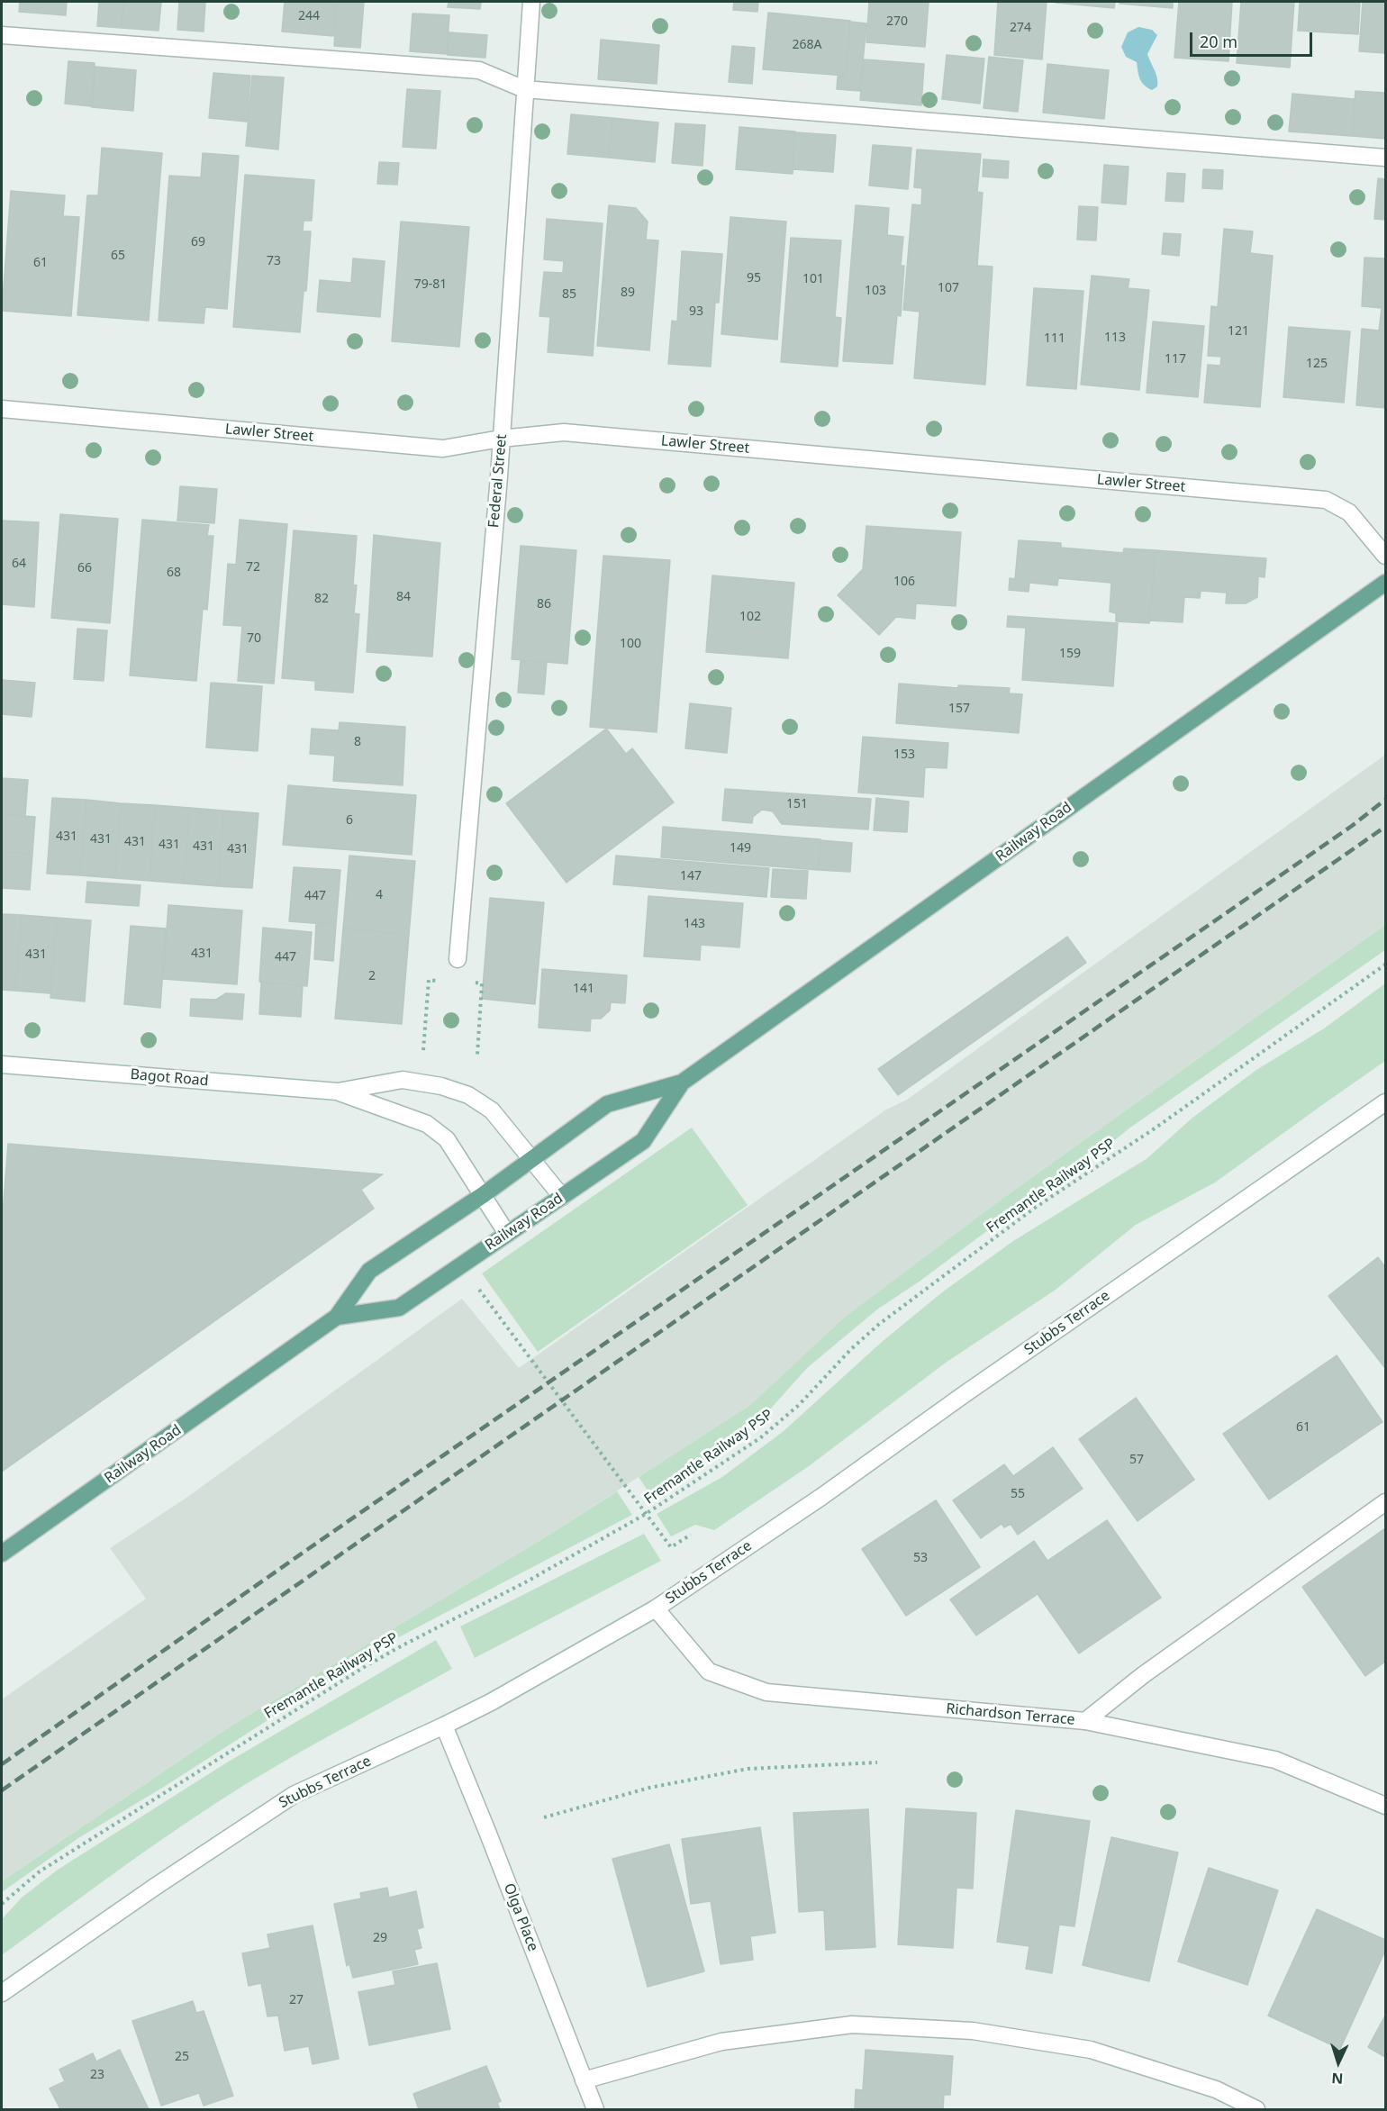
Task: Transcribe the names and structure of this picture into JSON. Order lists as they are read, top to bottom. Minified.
{"streets":{"main road":["Railway Road"],"street":["Lawler Street","Federal Street","Bagot Road","Stubbs Terrace","Richardson Terrace","Olga Place"],"path":["Fremantle Railway PSP"]},"crossings":[["Lawler Street","Federal Street"],["Railway Road","Bagot Road"],["Stubbs Terrace","Richardson Terrace"],["Stubbs Terrace","Olga Place"]],"house_numbers":["244","270","274","268A","69","65","73","61","95","101","79-81","107","103","89","85","93","121","113","111","117","125","64","72","66","68","106","84","82","86","102","70","100","159","157","8","153","151","6","431","431","431","431","431","149","431","147","4","447","143","431","431","447","2","141","61","57","55","53","29","27","25","23"],"scale_bar":"20 m","north":"bottom"}
